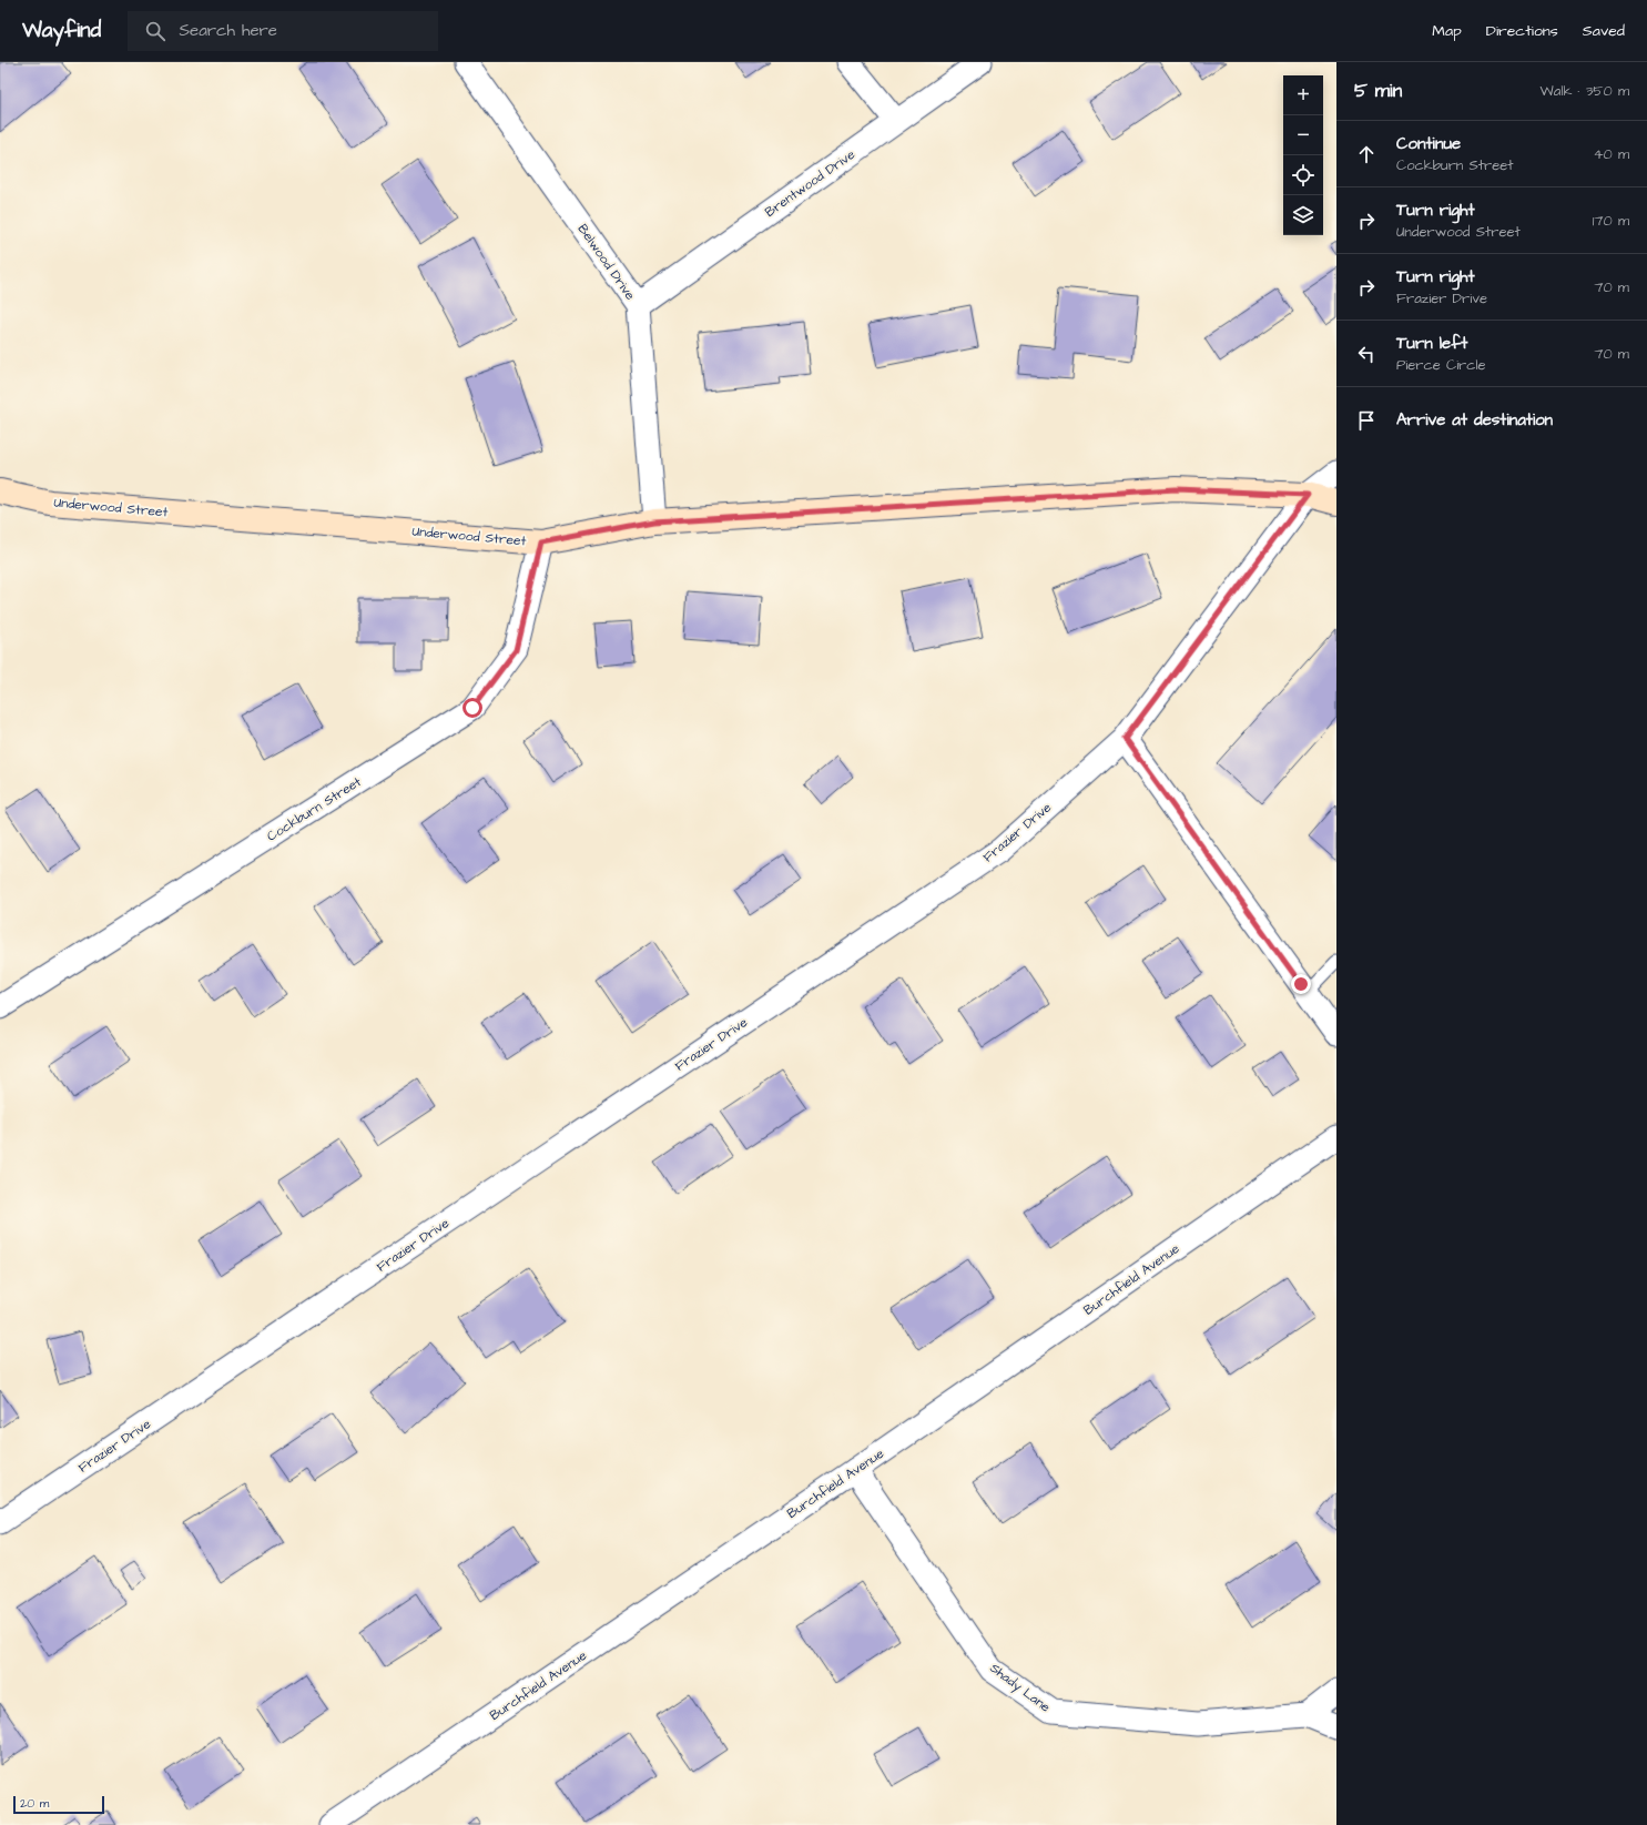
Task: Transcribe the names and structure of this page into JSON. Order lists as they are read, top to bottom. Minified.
{"streets":{"street":["Brentwood Drive","Belwood Drive","Underwood Street","Cockburn Street","Frazier Drive","Burchfield Avenue","Shady Lane"]},"crossings":[["Brentwood Drive","Belwood Drive"],["Belwood Drive","Underwood Street"],["Underwood Street","Cockburn Street"],["Underwood Street","Frazier Drive"],["Burchfield Avenue","Shady Lane"]],"scale_bar":"20 m","page":{"header":"Wayfind","search":"Search here","nav":["Map","Directions","Saved"],"heading":["5 min","Walk · 350 m"],"map_buttons":["+","−"],"list":[["Continue","Cockburn Street","40 m"],["Turn right","Underwood Street","170 m"],["Turn right","Frazier Drive","70 m"],["Turn left","Pierce Circle","70 m"],"Arrive at destination"],"scale":"20 m"}}
